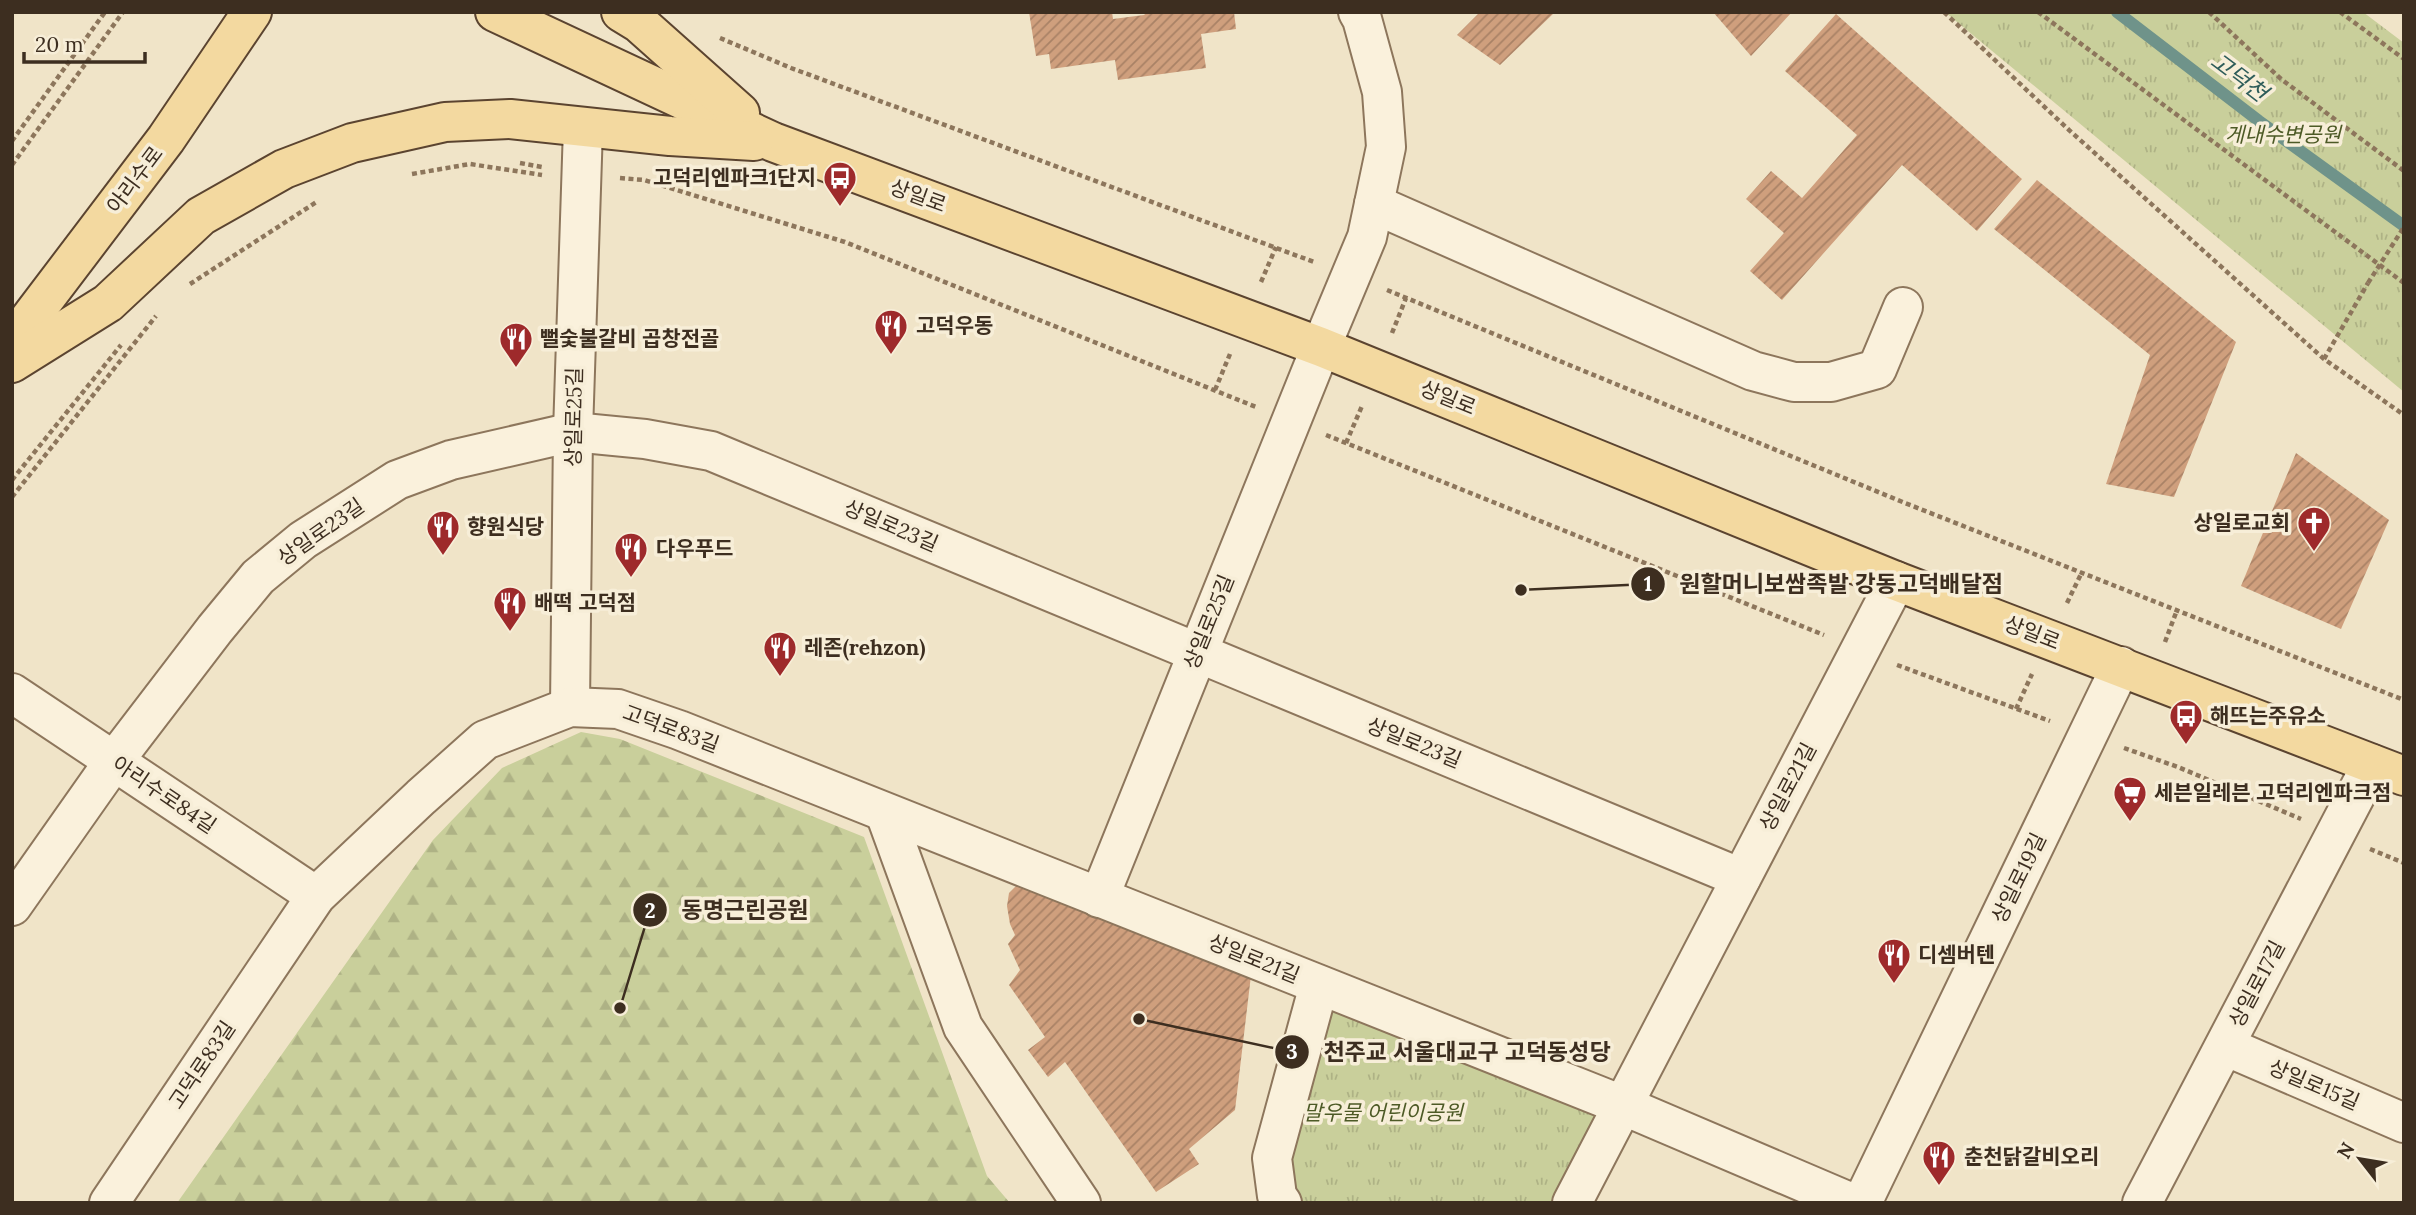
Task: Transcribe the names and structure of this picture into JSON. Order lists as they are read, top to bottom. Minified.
{"streets":{"main road":["아리수로","상일로"],"street":["상일로25길","상일로23길","고덕로83길","상일로21길","아리수로84길","상일로19길","상일로17길","상일로15길"]},"crossings":[["상일로","상일로25길"],["상일로","상일로21길"],["상일로","상일로19길"],["상일로","상일로17길"],["상일로25길","상일로23길"],["상일로25길","고덕로83길"],["상일로25길","상일로21길"],["상일로23길","상일로21길"],["상일로23길","아리수로84길"],["고덕로83길","상일로21길"],["고덕로83길","아리수로84길"],["상일로17길","상일로15길"]],"water":["고덕천"],"parks":["게내수변공원","말우물 어린이공원"],"places":{"bus stop":["고덕리엔파크1단지","해뜨는주유소"],"restaurant":["고덕우동","뻘숯불갈비 곱창전골","향원식당","다우푸드","배떡 고덕점","레존(rehzon)","디셈버텐","춘천닭갈비오리"],"church":["상일로교회"],"other":["원할머니보쌈족발 강동고덕배달점","동명근린공원","천주교 서울대교구 고덕동성당"],"supermarket":["세븐일레븐 고덕리엔파크점"]},"scale_bar":"20 m","north":"top left"}
